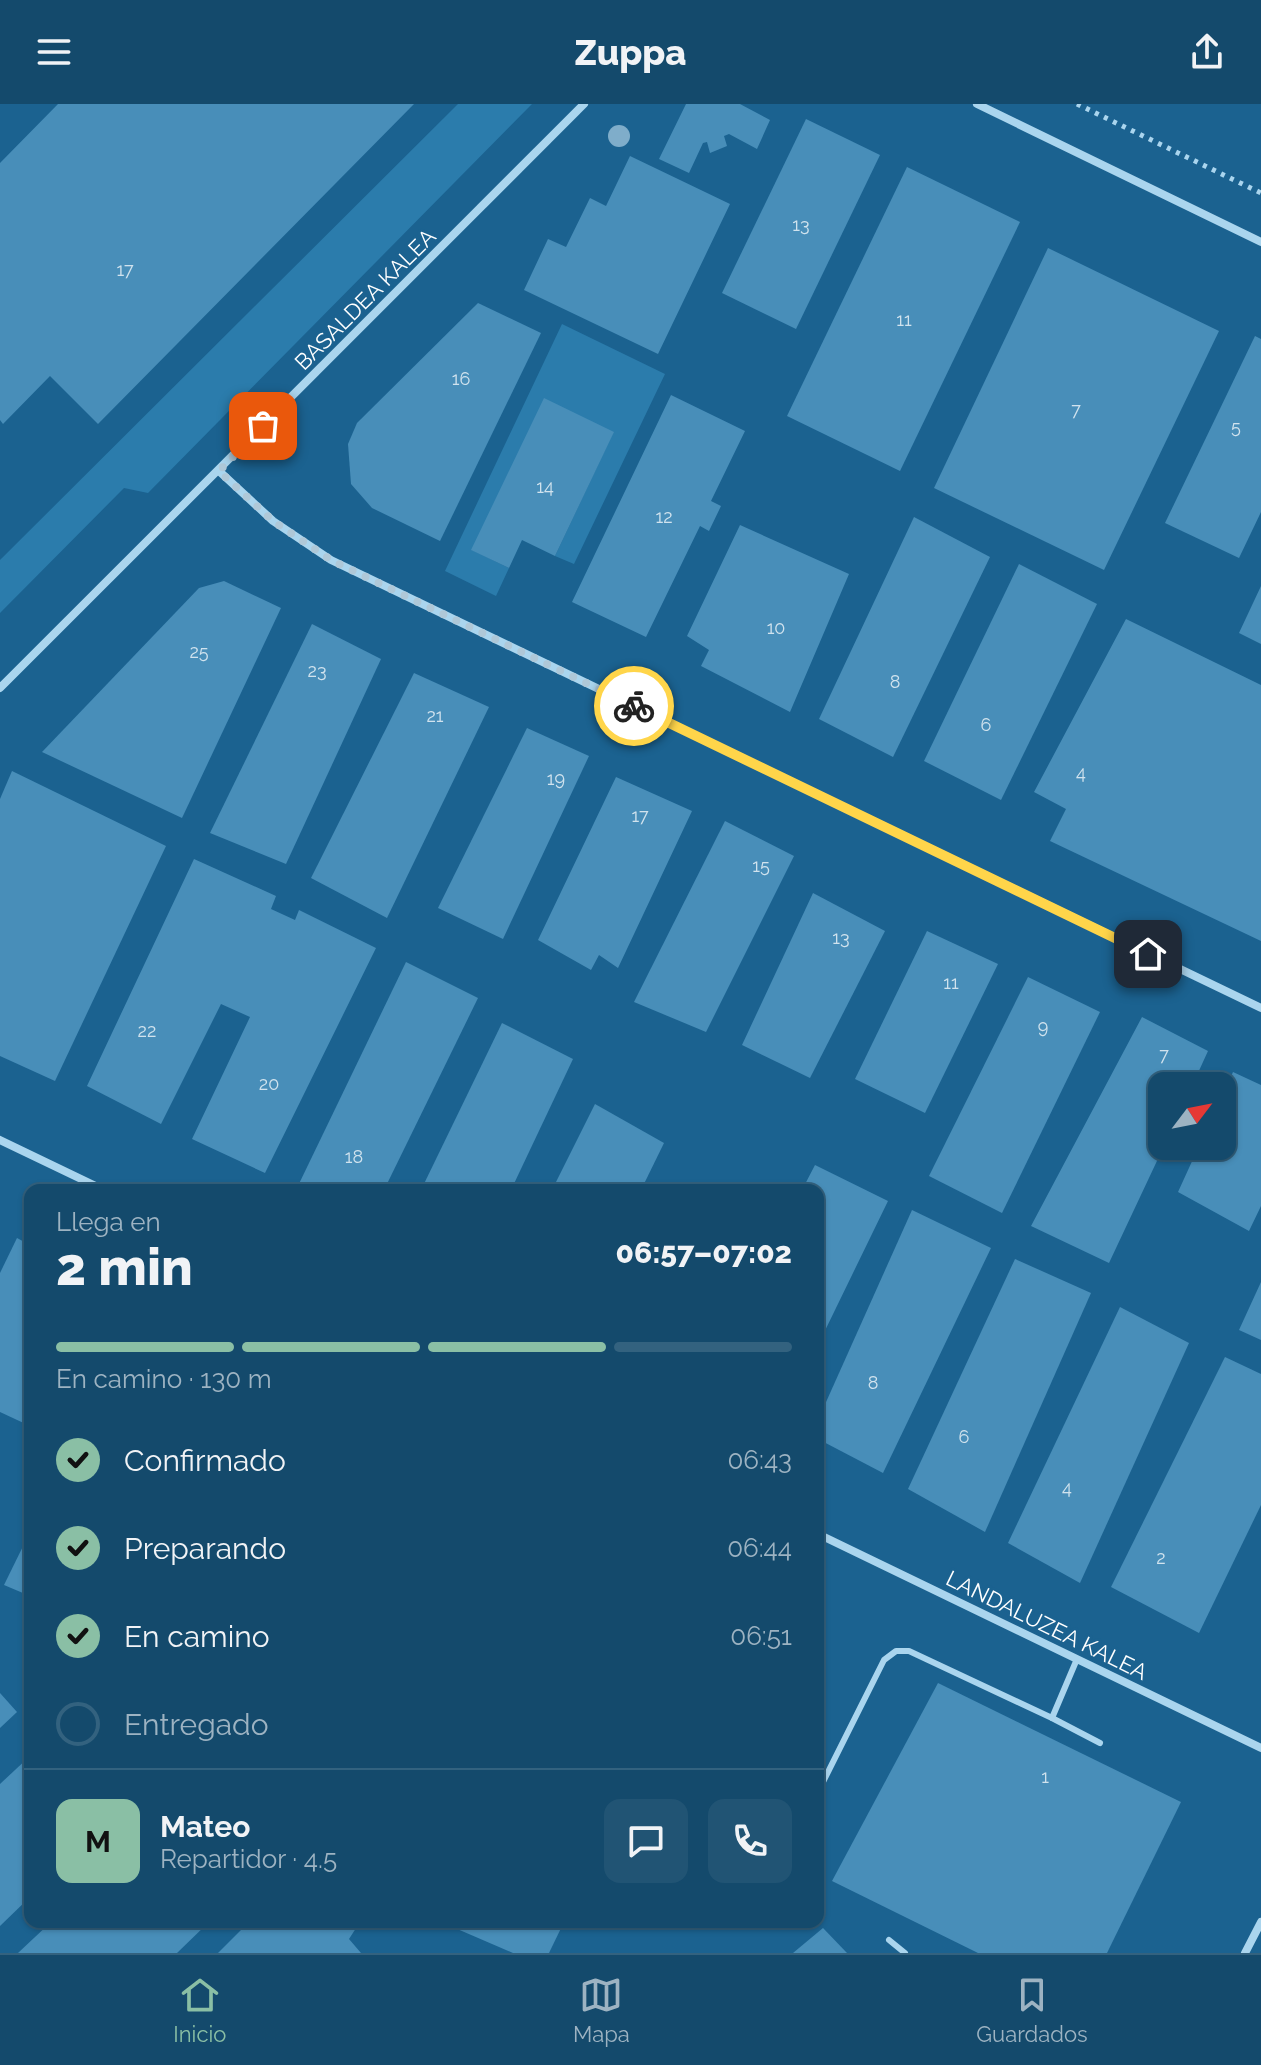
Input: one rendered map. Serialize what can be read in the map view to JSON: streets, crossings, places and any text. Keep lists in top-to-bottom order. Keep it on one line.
{"streets":{"street":["BASALDEA KALEA","LANDALUZEA KALEA"]},"house_numbers":["13","17","11","16","7","5","14","12","10","25","23","8","21","6","4","19","17","15","13","11","9","22","7","20","18","8","6","4","2","1"],"north":"top right","page":{"header":"Zuppa","heading":["2 min","Llega en","06:57–07:02"],"panel":["Mateo","Repartidor · 4.5"],"bar":"En camino · 130 m","list":[["Confirmado","06:43"],["Preparando","06:44"],["En camino","06:51"],"Entregado"],"round":"M","tabs":["Inicio","Mapa","Guardados"]}}
